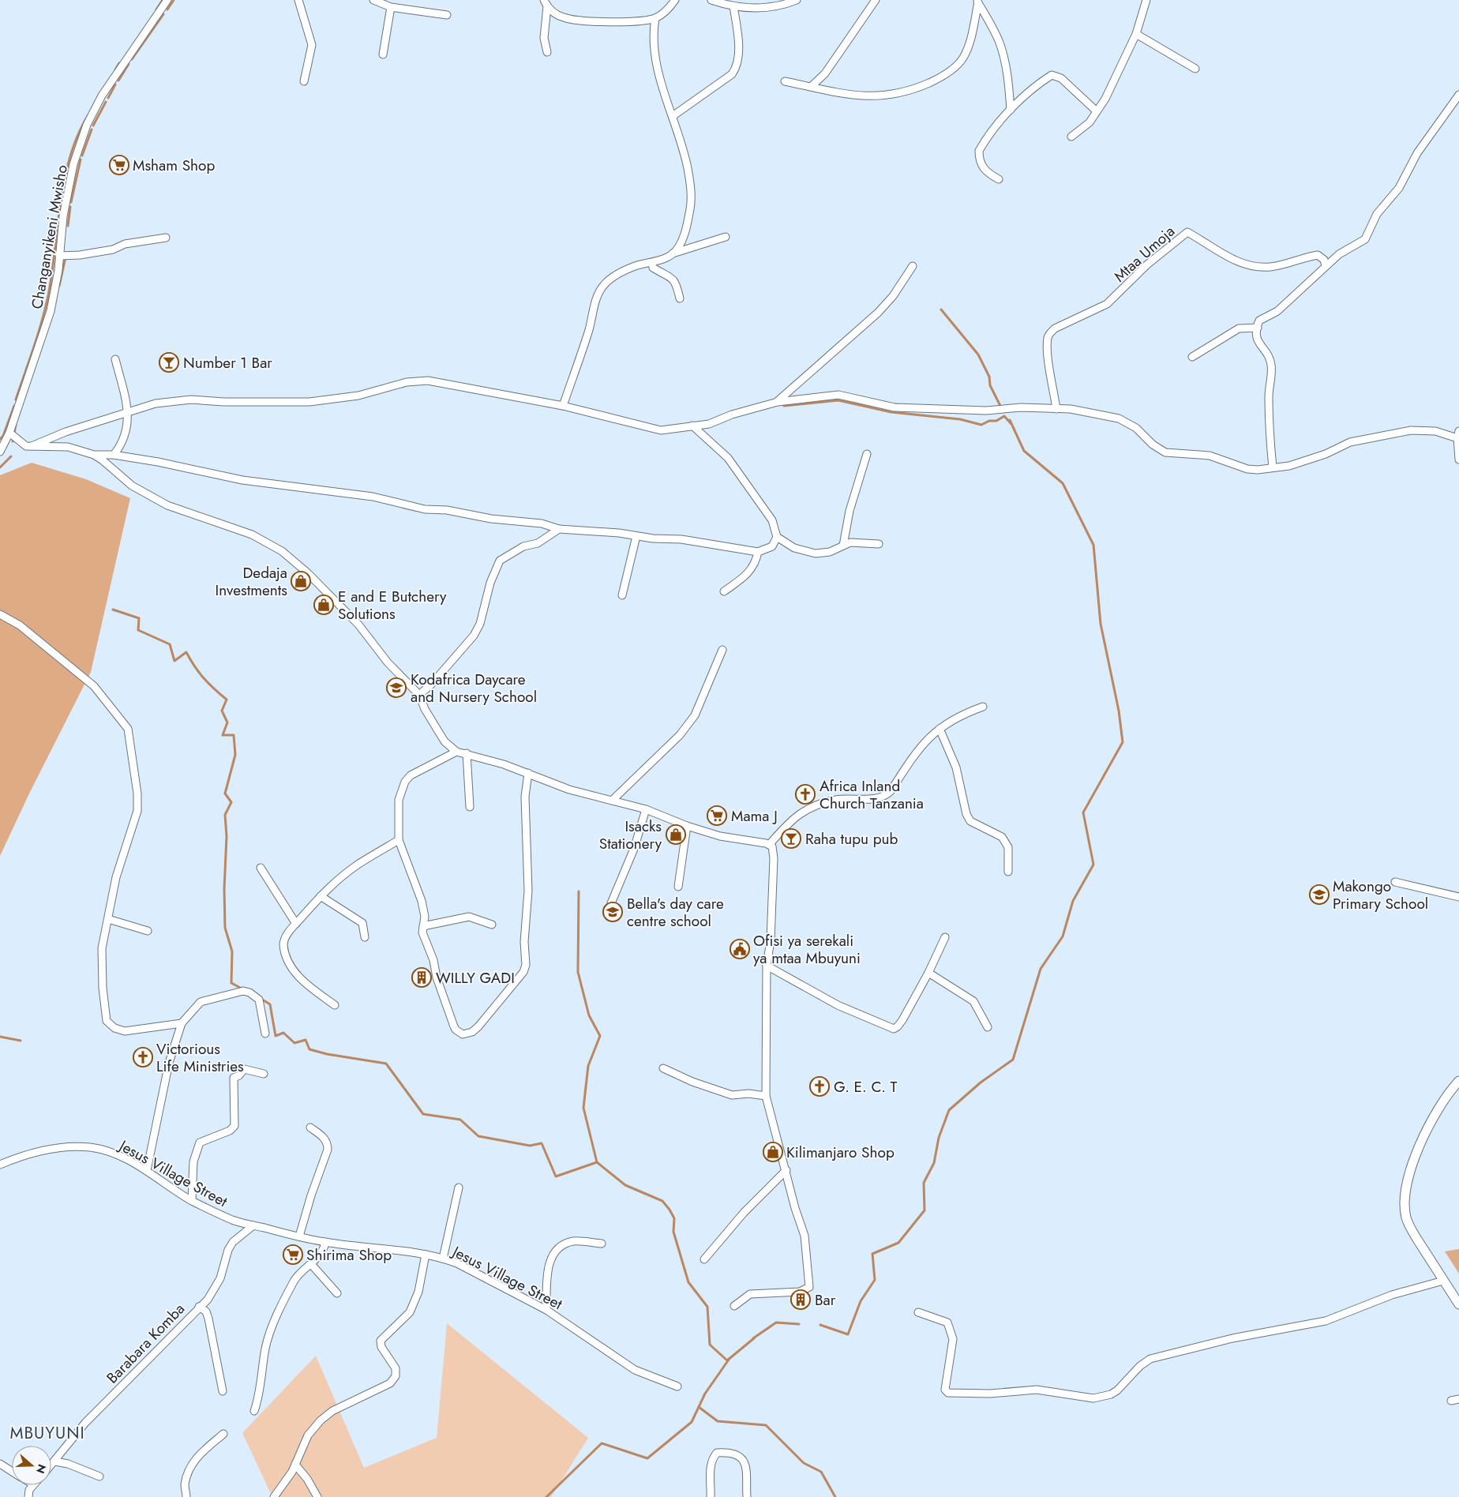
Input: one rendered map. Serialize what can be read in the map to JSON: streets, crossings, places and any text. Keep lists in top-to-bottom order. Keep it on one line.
{"streets":{"street":["Changanyikeni Mwisho","Mtaa Umoja","Jesus Village Street","Barabara Komba"]},"crossings":[["Jesus Village Street","Barabara Komba"]],"districts":["MBUYUNI"],"places":{"supermarket":["Msham Shop","Mama J","Shirima Shop"],"bar":["Number 1 Bar","Raha tupu pub"],"shop":["Dedaja Investments","E and E Butchery Solutions","Isacks Stationery","Kilimanjaro Shop"],"school or university":["Kodafrica Daycare and Nursery School","Makongo Primary School","Bella's day care centre school"],"church":["Africa Inland Church Tanzania","Victorious Life Ministries","G. E. C. T"],"public building":["Ofisi ya serekali ya mtaa Mbuyuni"],"building":["WILLY GADI","Bar"]},"north":"right"}
